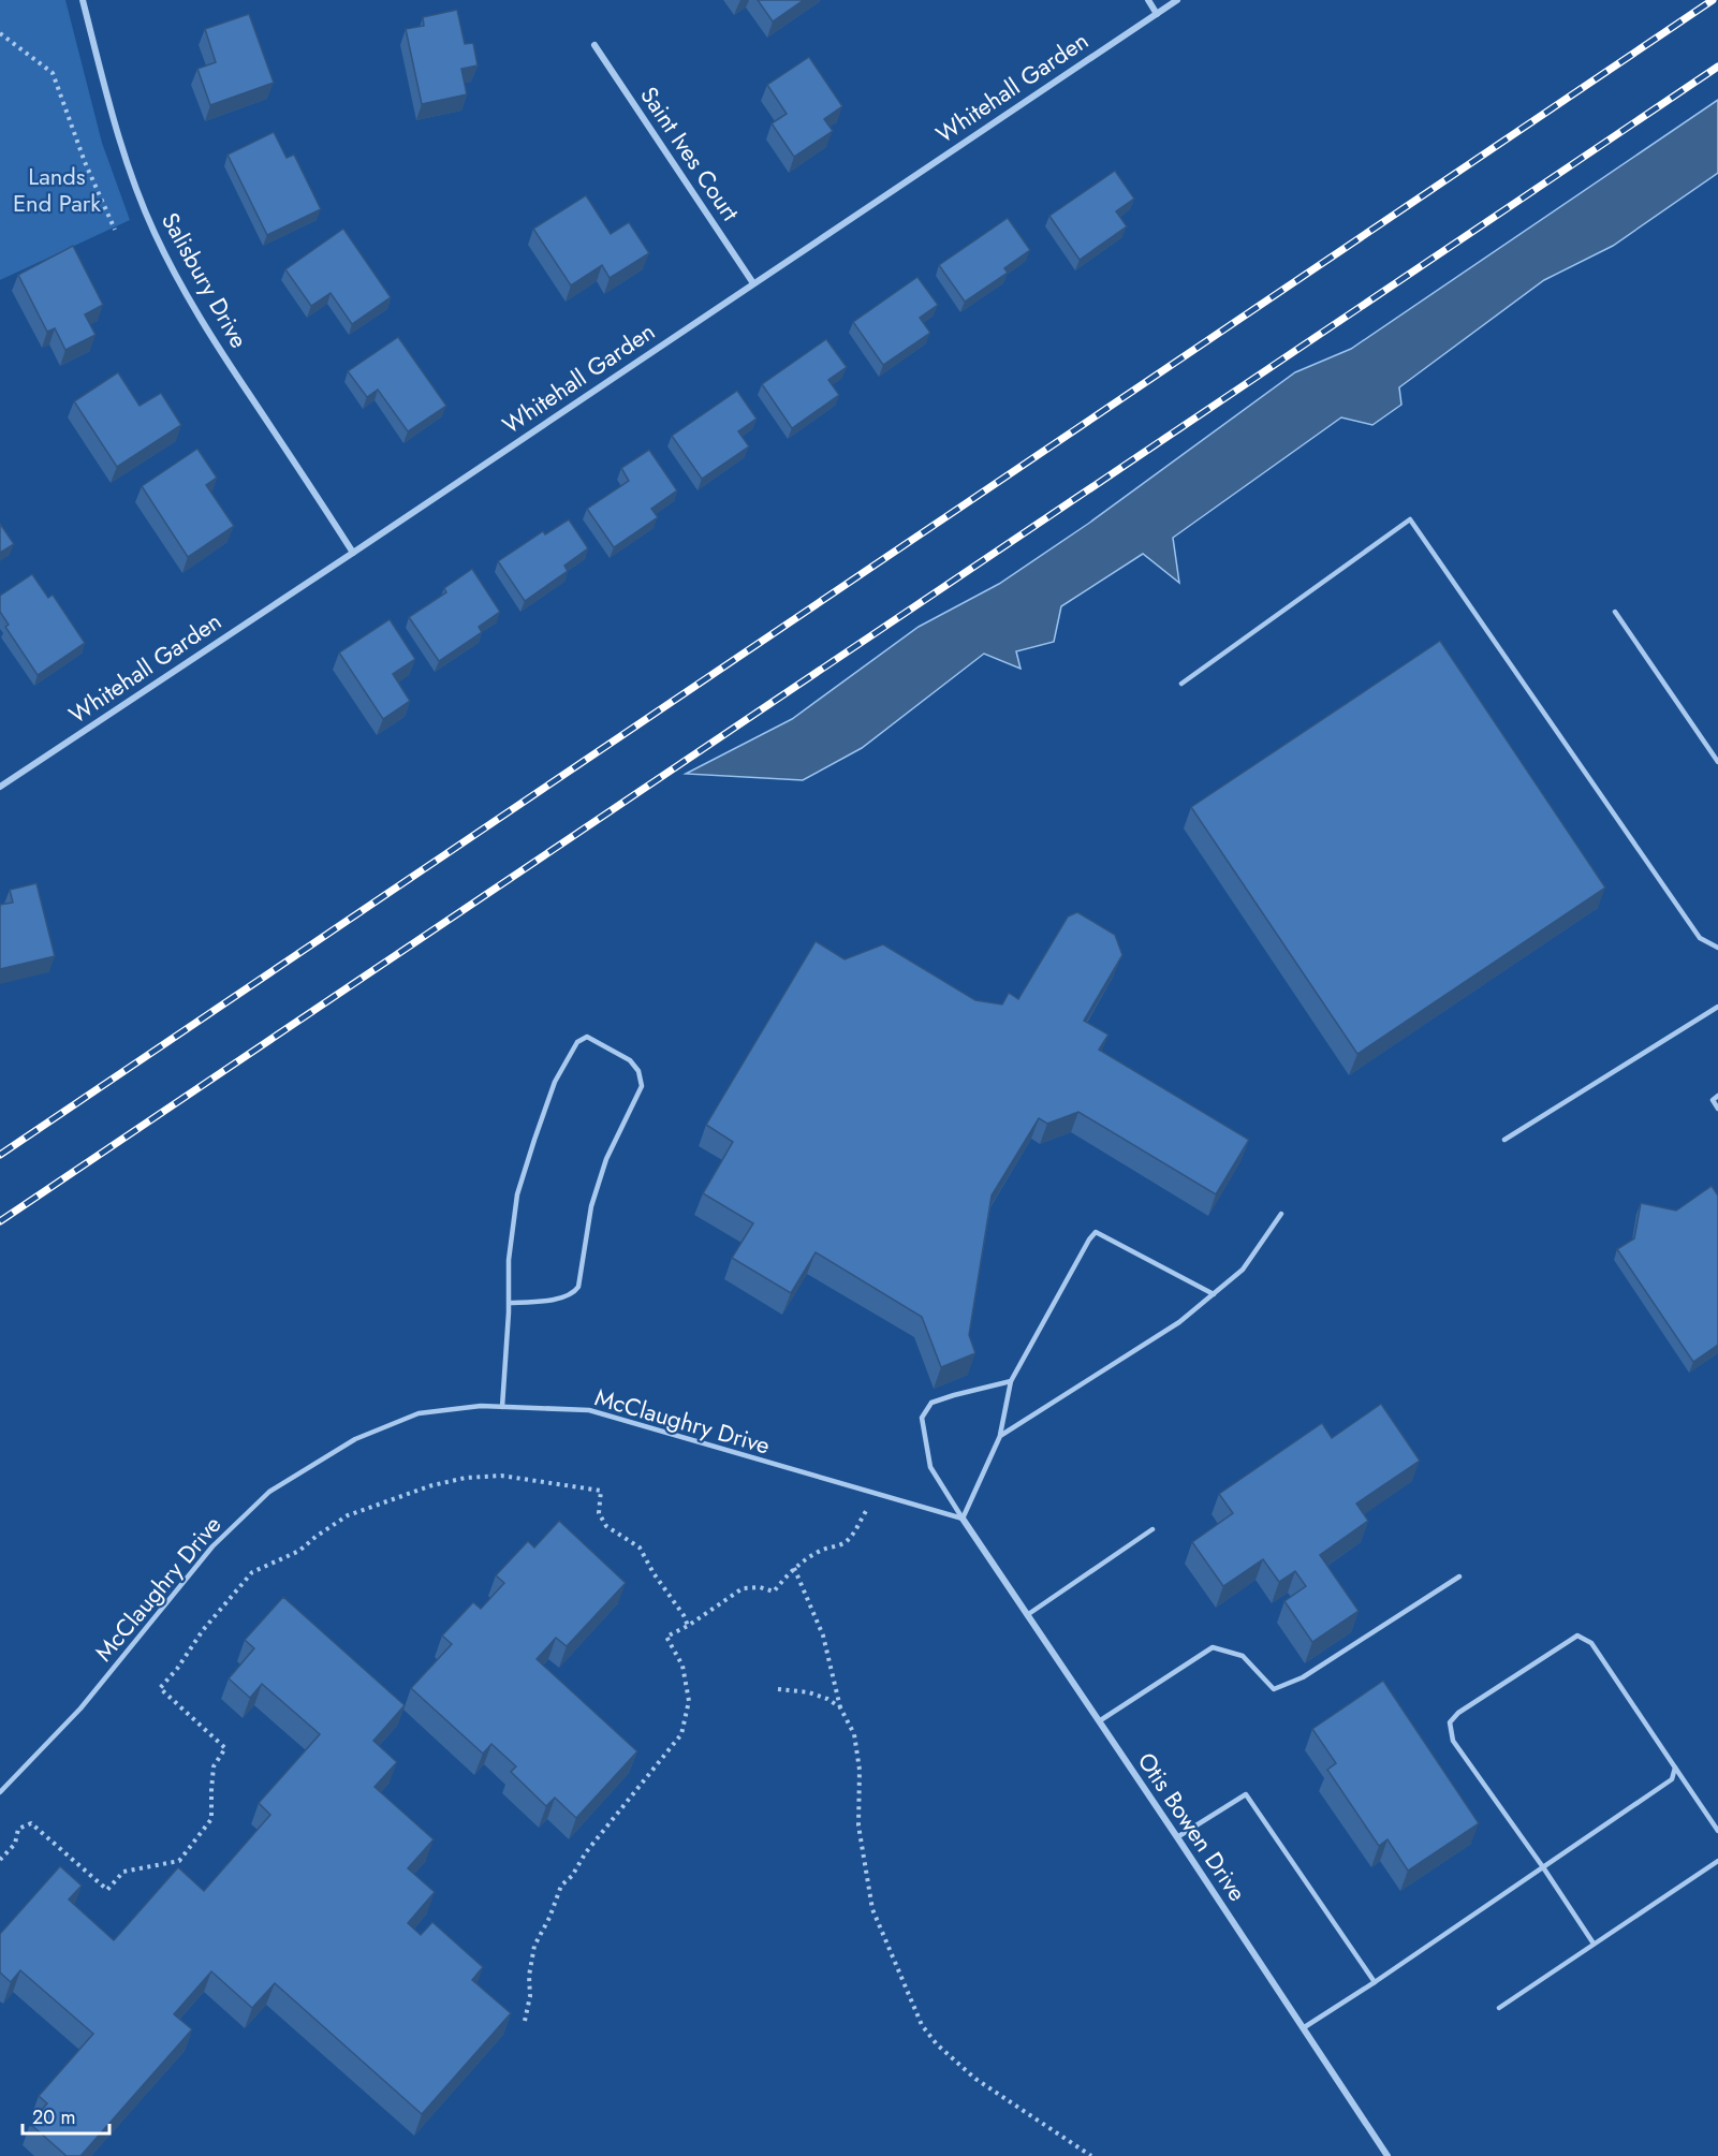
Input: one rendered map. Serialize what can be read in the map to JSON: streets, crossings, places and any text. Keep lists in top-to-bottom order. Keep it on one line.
{"streets":{"street":["Whitehall Garden","Saint Ives Court","Salisbury Drive","Otis Bowen Drive"],"lane":["McClaughry Drive"]},"crossings":[["Whitehall Garden","Saint Ives Court"],["Whitehall Garden","Salisbury Drive"],["McClaughry Drive","Otis Bowen Drive"]],"parks":["Lands End Park"],"scale_bar":"20 m"}
